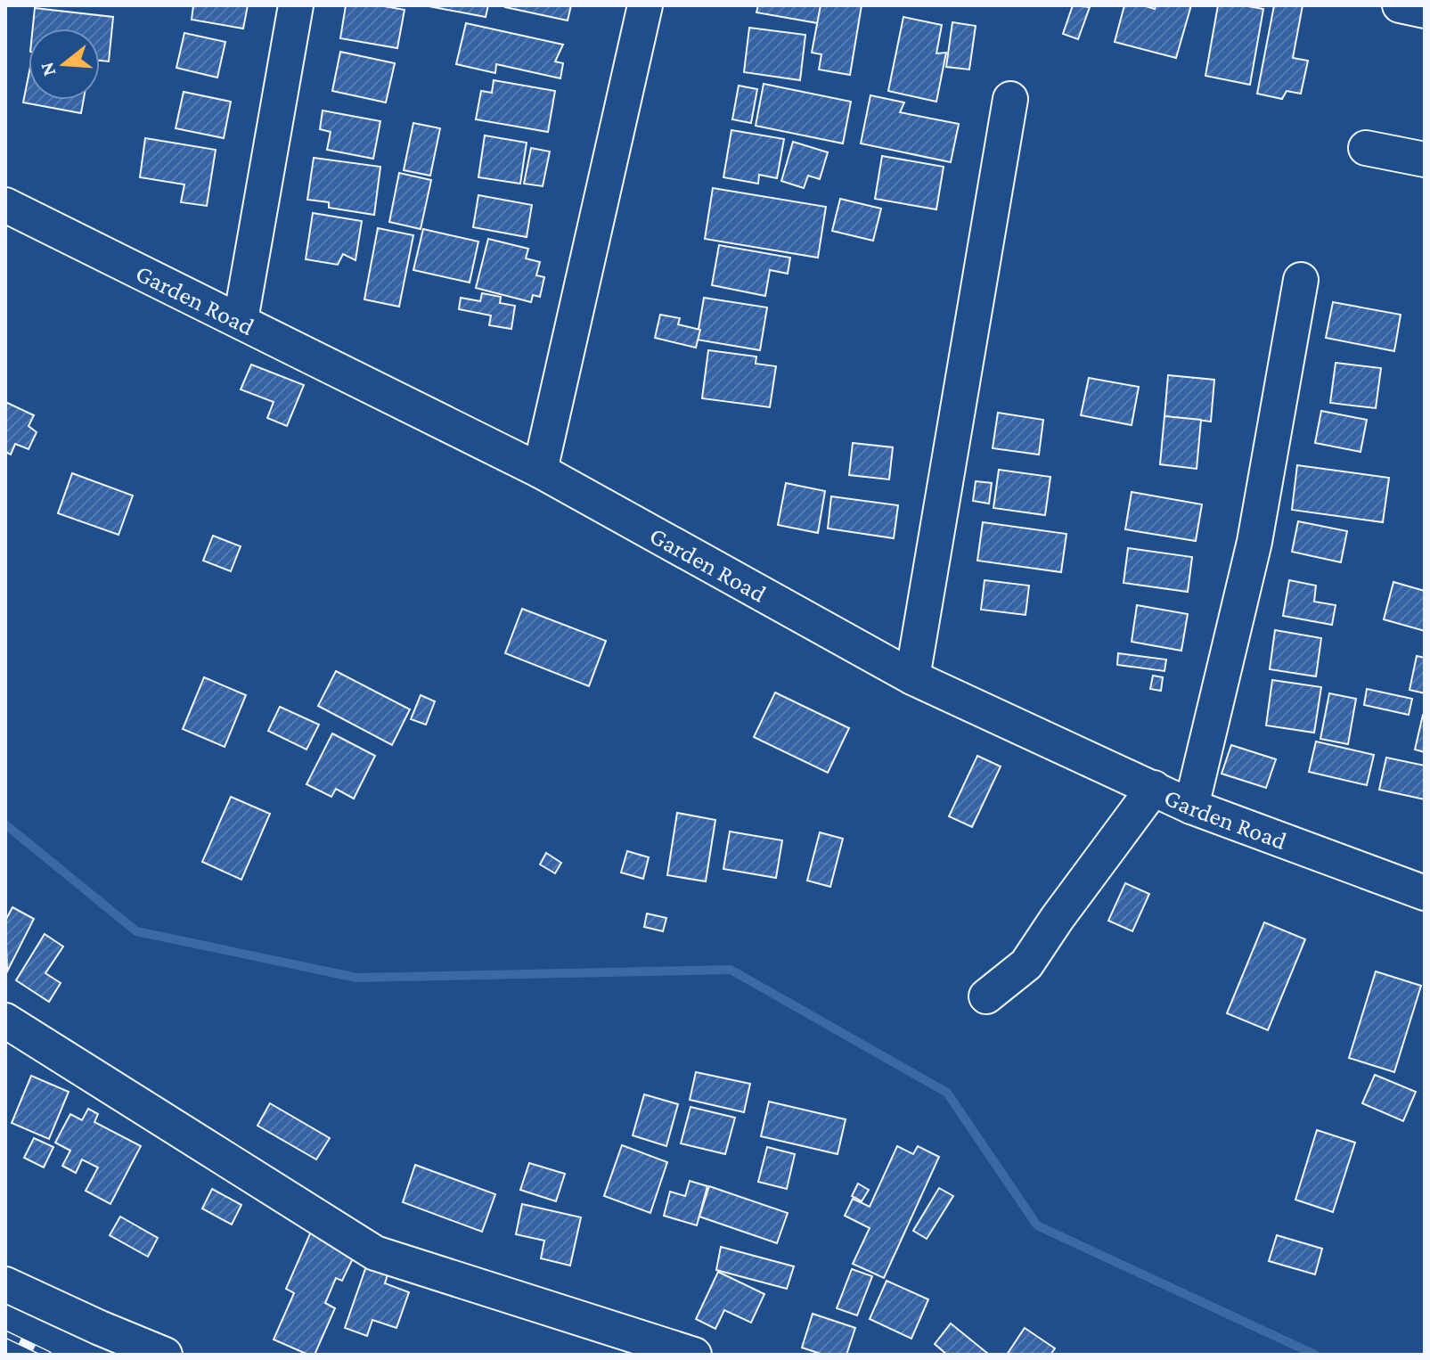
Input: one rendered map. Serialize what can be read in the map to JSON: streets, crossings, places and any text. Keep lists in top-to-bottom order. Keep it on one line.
{"streets":{"street":["Garden Road"]},"north":"left"}
